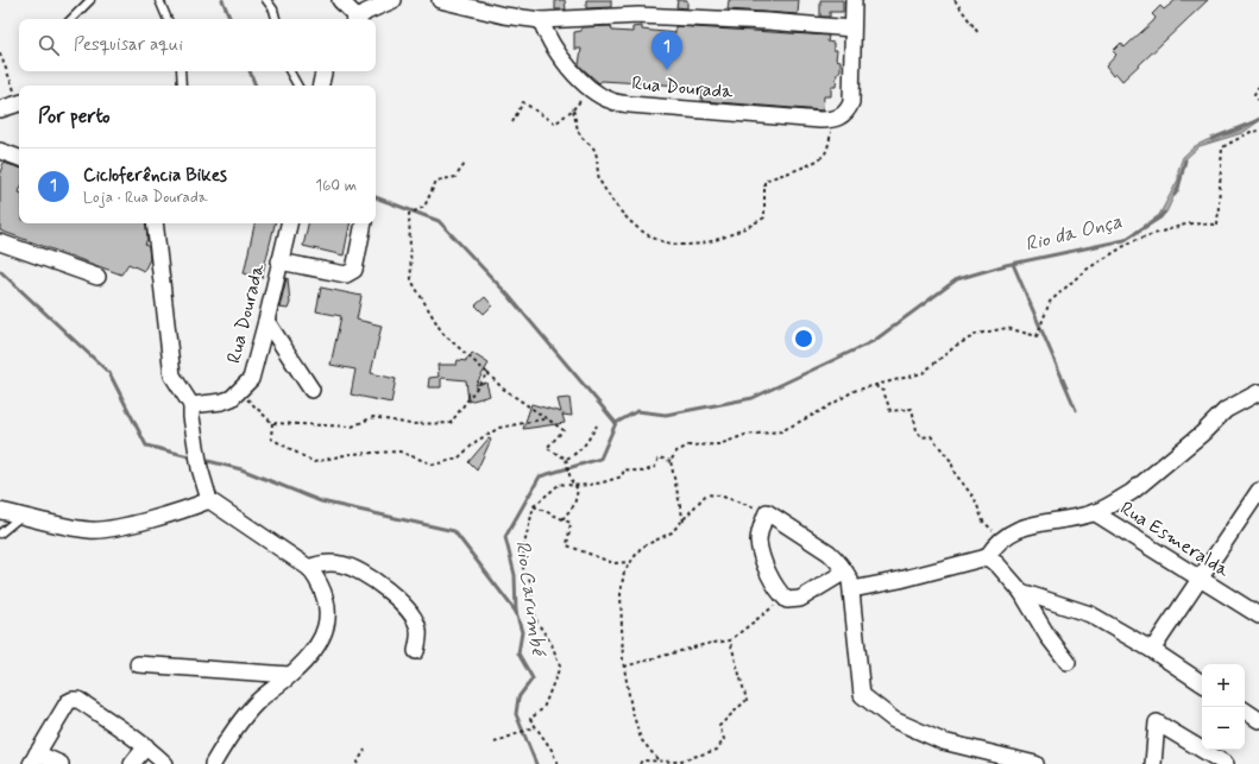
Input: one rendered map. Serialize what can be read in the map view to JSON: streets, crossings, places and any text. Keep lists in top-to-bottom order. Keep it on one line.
{"streets":{"street":["Rua Dourada","Rua Esmeralda"]},"water":["Rio da Onça","Rio Carumbé"],"page":{"search":"Pesquisar aqui","pins":"1","heading":"Por perto","list":[{"mark":"1","name":"Cicloferência Bikes","note":"Loja · Rua Dourada","value":"160 m"}],"map_buttons":["+","−"]}}
